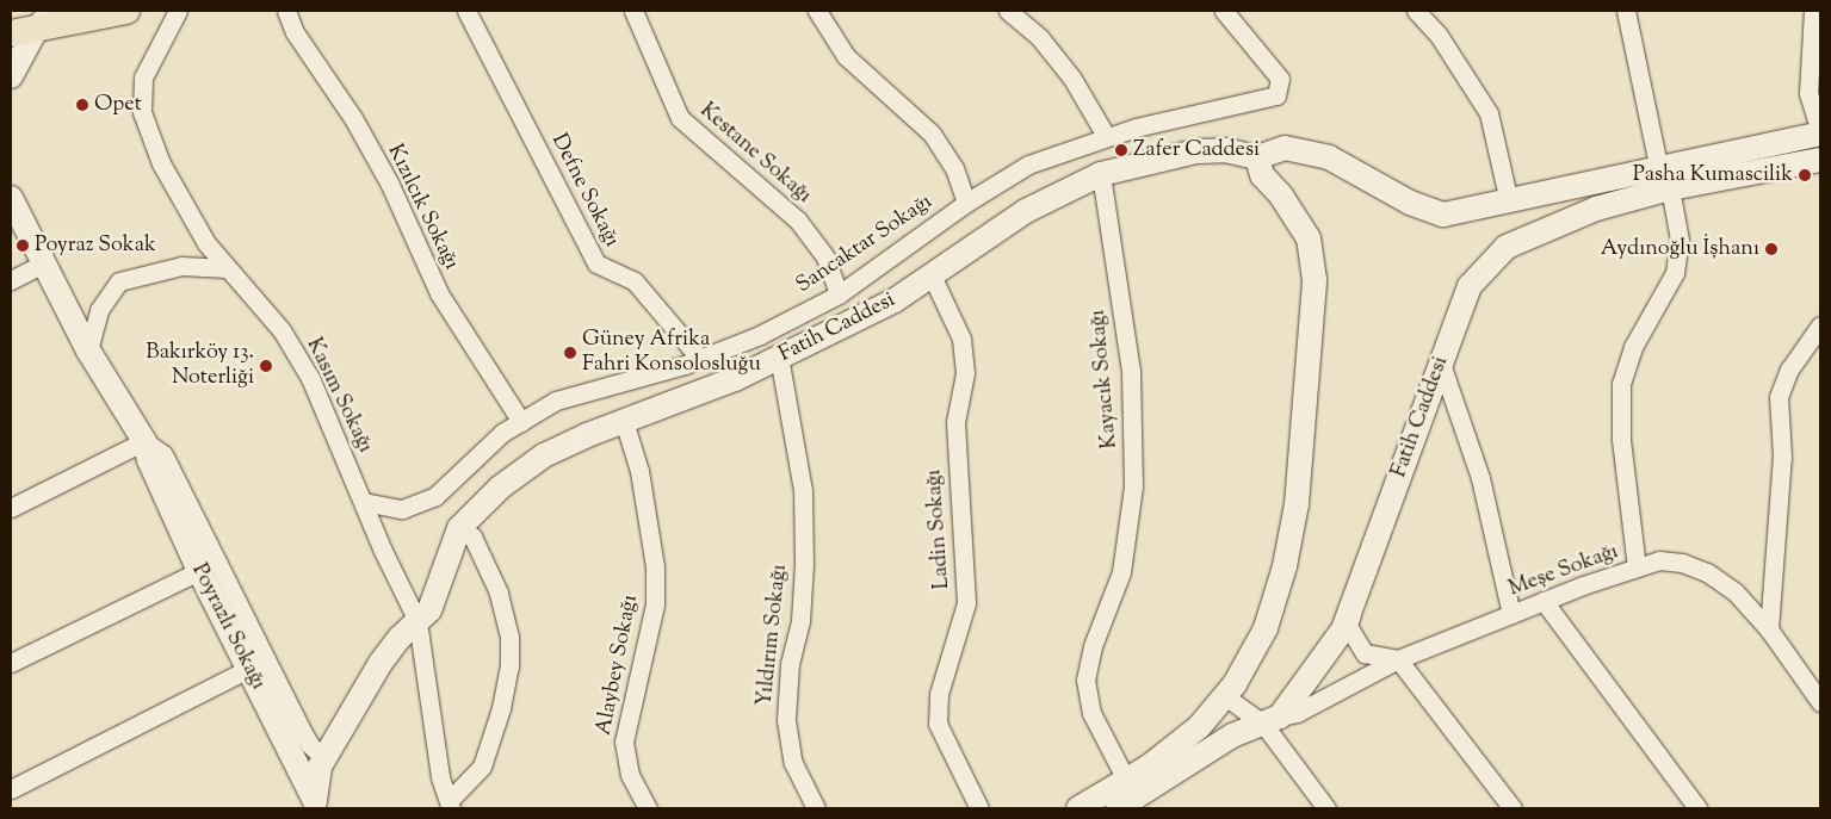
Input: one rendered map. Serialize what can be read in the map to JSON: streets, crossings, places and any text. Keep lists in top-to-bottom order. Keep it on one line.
{"streets":{"main road":["Fatih Caddesi","Poyrazlı Sokağı"],"street":["Kestane Sokağı","Defne Sokağı","Kızılcık Sokağı","Sancaktar Sokağı","Kayacık Sokağı","Kasım Sokağı","Ladin Sokağı","Meşe Sokağı","Yıldırım Sokağı","Alaybey Sokağı"]},"crossings":[["Kestane Sokağı","Sancaktar Sokağı"],["Defne Sokağı","Sancaktar Sokağı"],["Kızılcık Sokağı","Sancaktar Sokağı"],["Sancaktar Sokağı","Kasım Sokağı"],["Fatih Caddesi","Kayacık Sokağı"],["Fatih Caddesi","Kasım Sokağı"],["Fatih Caddesi","Ladin Sokağı"],["Fatih Caddesi","Meşe Sokağı"],["Fatih Caddesi","Poyrazlı Sokağı"],["Fatih Caddesi","Yıldırım Sokağı"],["Fatih Caddesi","Alaybey Sokağı"]],"places":["Opet","Zafer Caddesi","Pasha Kumascilik","Poyraz Sokak","Aydınoğlu İşhanı","Güney Afrika Fahri Konsolosluğu","Bakırköy 13. Noterliği"]}
